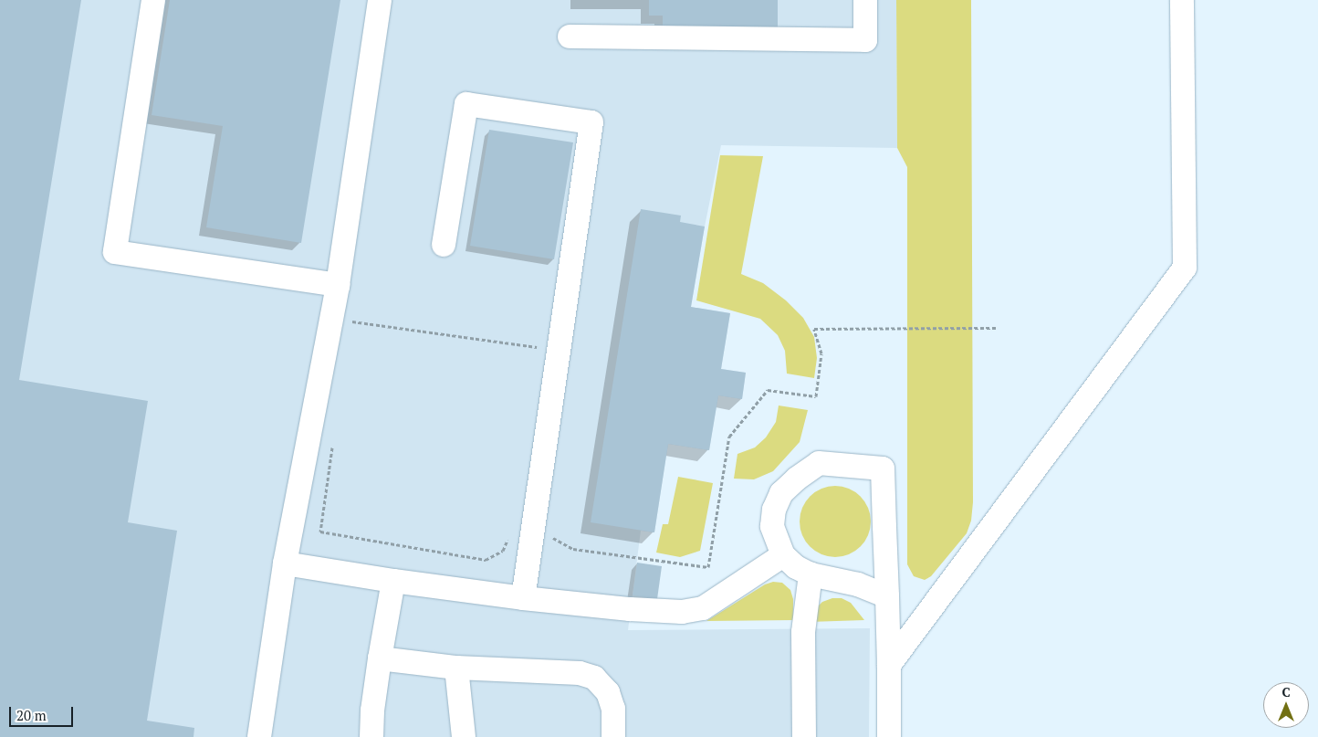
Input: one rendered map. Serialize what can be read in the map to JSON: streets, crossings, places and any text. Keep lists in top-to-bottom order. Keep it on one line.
{"scale_bar":"20 m","north":"top"}
